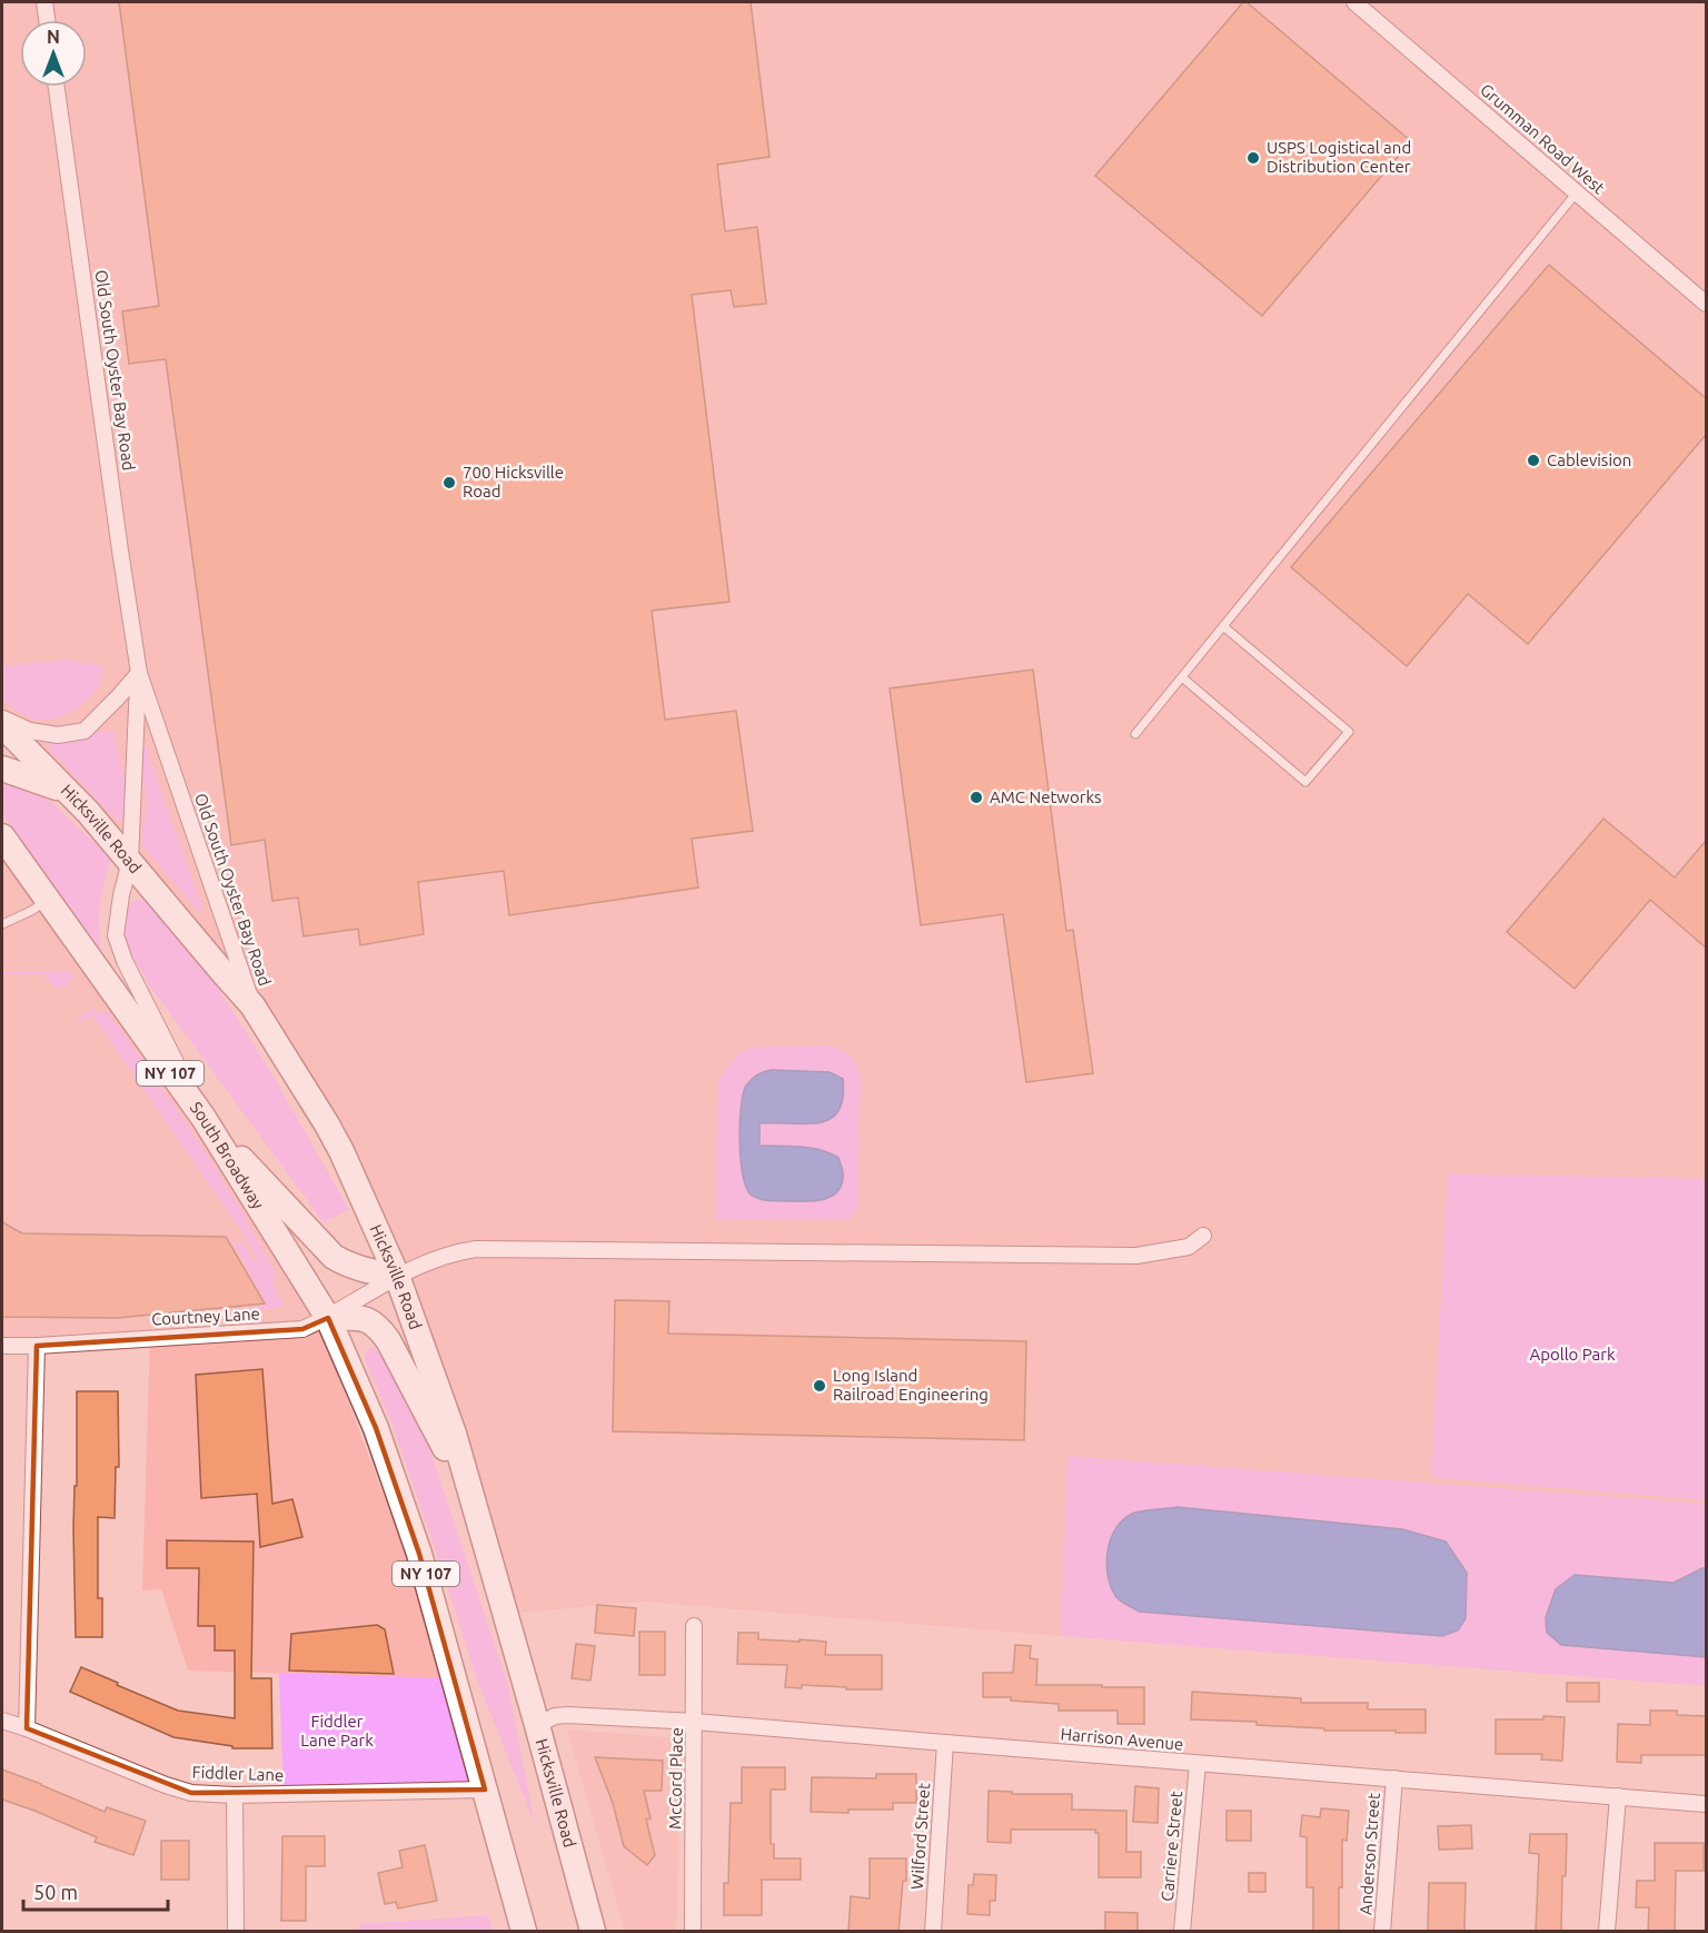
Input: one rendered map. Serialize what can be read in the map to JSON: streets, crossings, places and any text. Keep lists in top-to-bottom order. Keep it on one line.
{"streets":{"main road":["Hicksville Road","NY 107","South Broadway"],"street":["Grumman Road West","Old South Oyster Bay Road","Courtney Lane","Harrison Avenue","Fiddler Lane","McCord Place","Wilford Street","Carriere Street","Anderson Street"]},"crossings":[["Old South Oyster Bay Road","Hicksville Road"],["Old South Oyster Bay Road","South Broadway"],["Hicksville Road","Courtney Lane"],["Hicksville Road","Harrison Avenue"],["NY 107","South Broadway"],["NY 107","Courtney Lane"],["NY 107","Fiddler Lane"],["South Broadway","Courtney Lane"],["Harrison Avenue","McCord Place"],["Harrison Avenue","Wilford Street"],["Harrison Avenue","Carriere Street"],["Harrison Avenue","Anderson Street"]],"parks":["Apollo Park","Fiddler Lane Park"],"places":["USPS Logistical and Distribution Center","Cablevision","700 Hicksville Road","AMC Networks","Long Island Railroad Engineering"],"scale_bar":"50 m","north":"top"}
